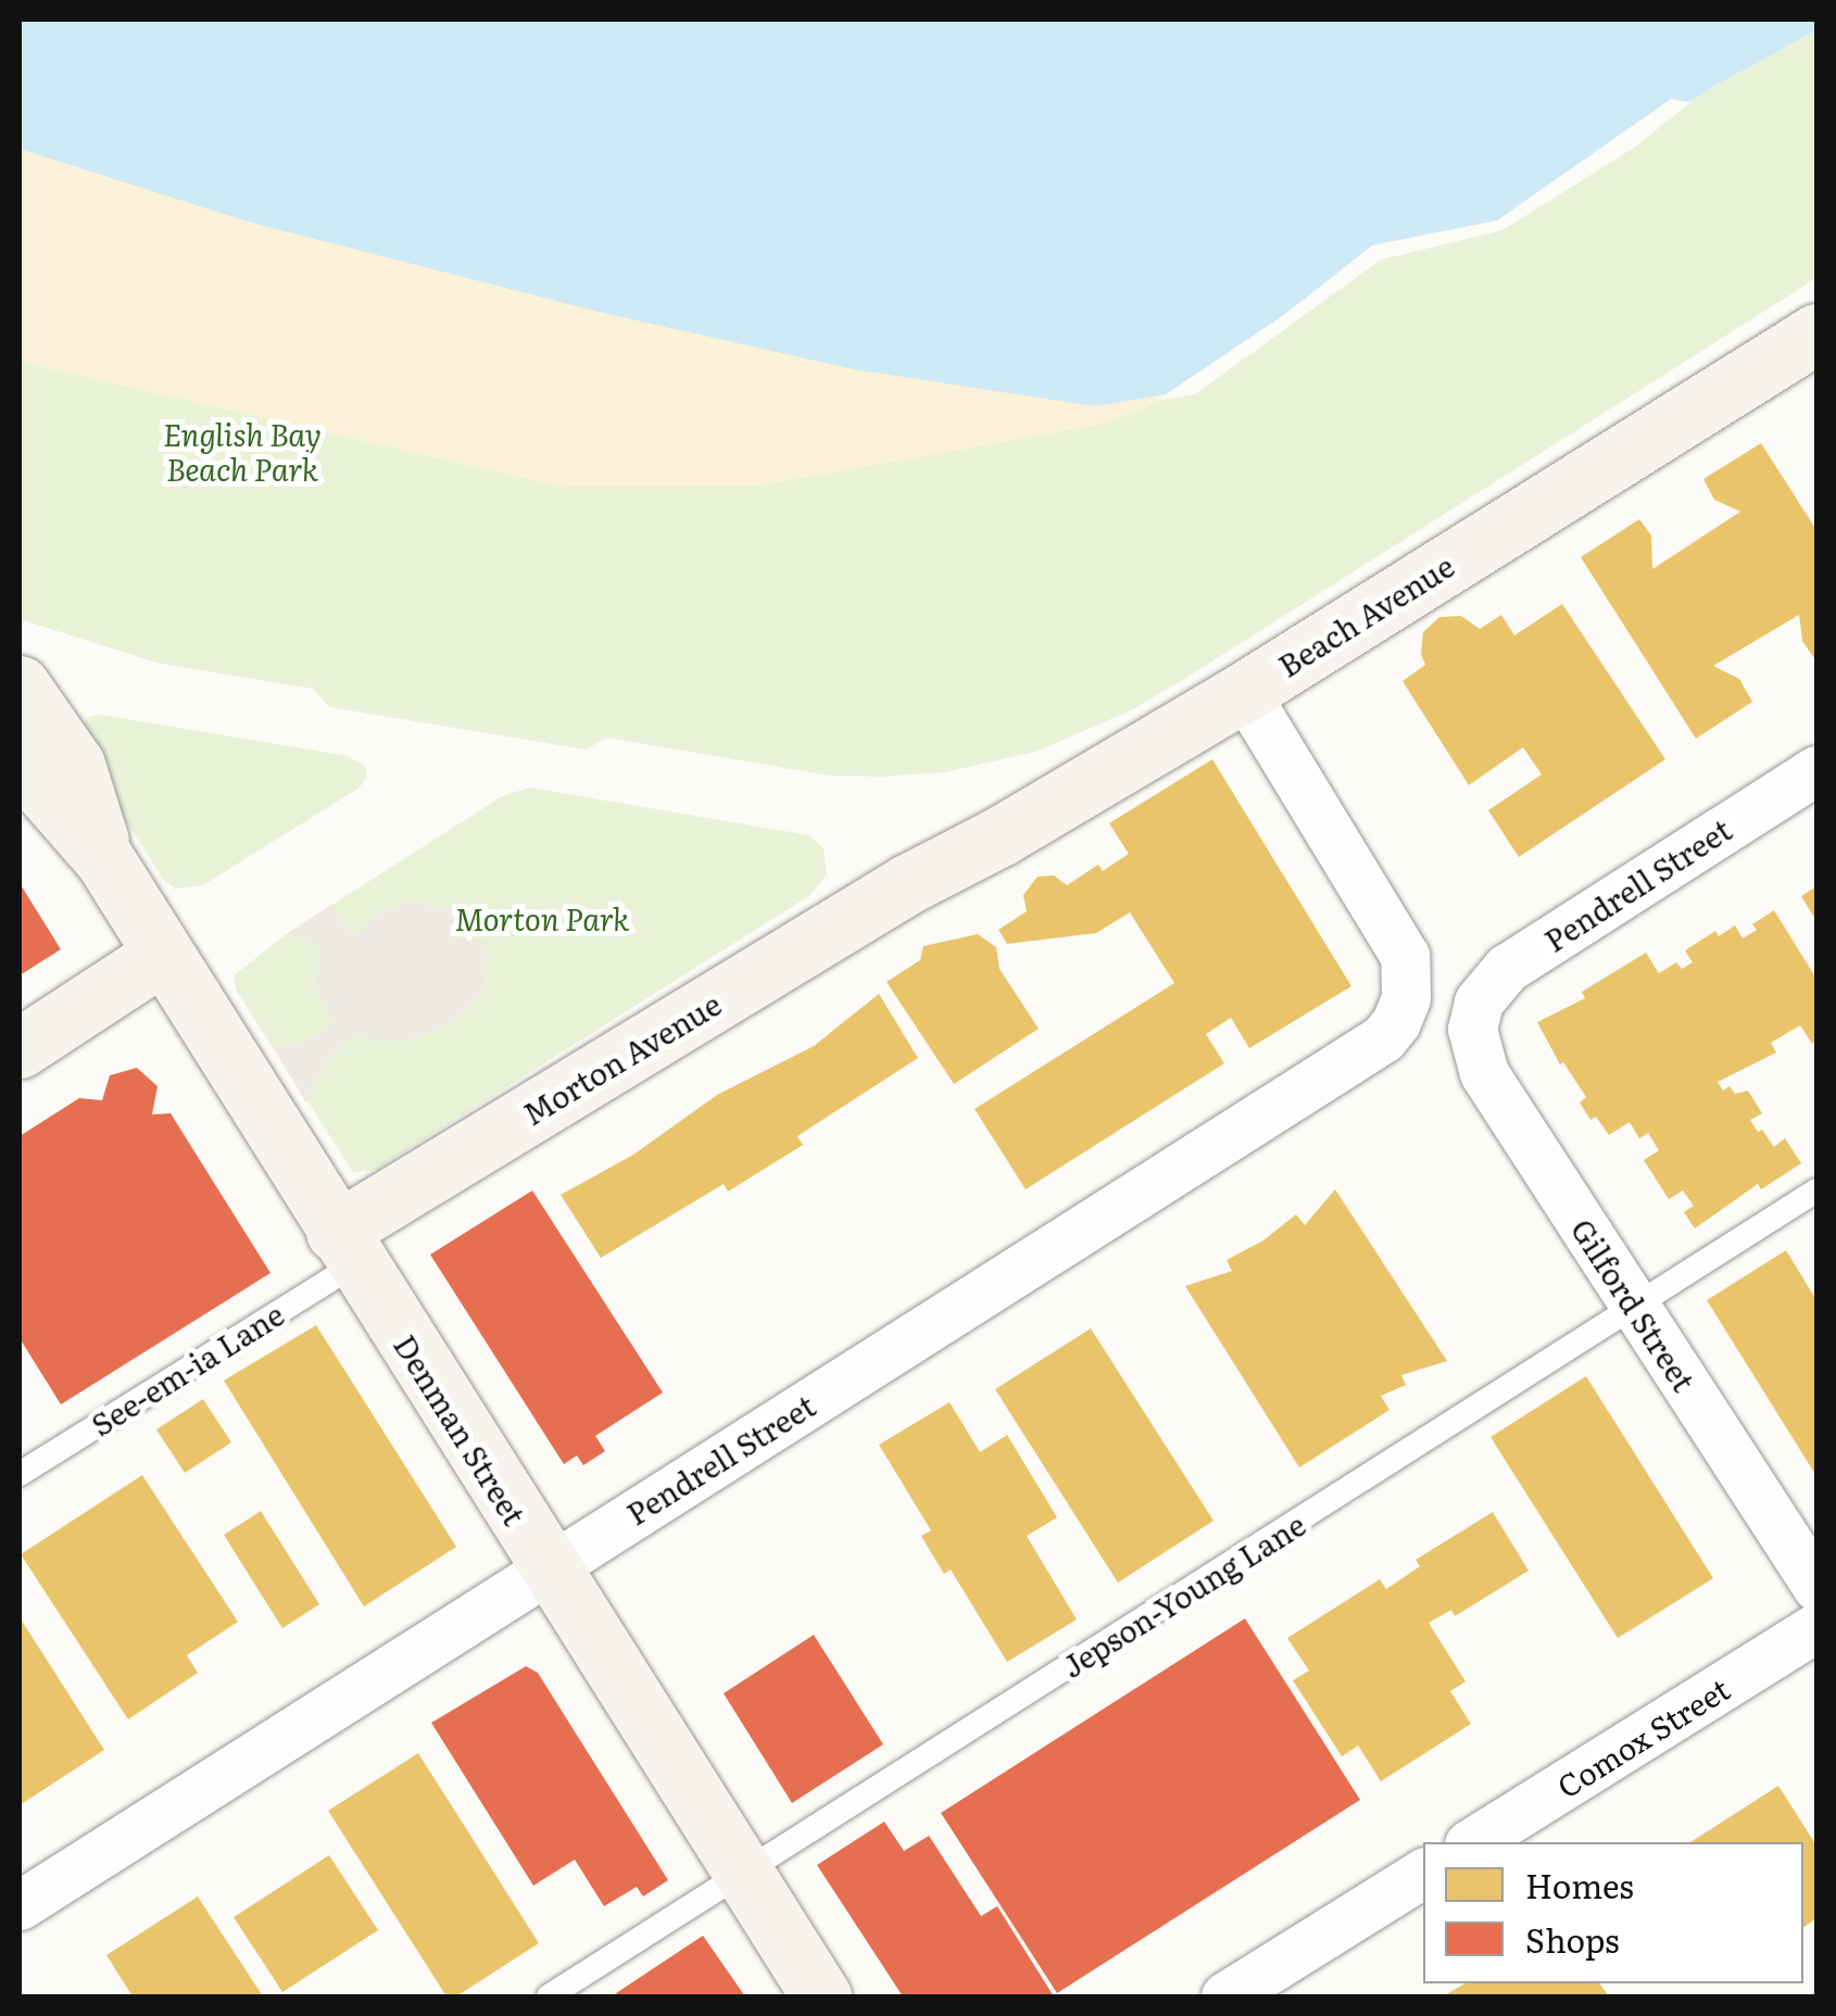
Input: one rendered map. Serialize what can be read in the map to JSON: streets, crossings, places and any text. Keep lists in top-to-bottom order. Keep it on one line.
{"streets":{"street":["Beach Avenue","Pendrell Street","Morton Avenue","Gilford Street","Denman Street","Comox Street"],"lane":["See-em-ia Lane","Jepson-Young Lane"]},"crossings":[["Beach Avenue","Pendrell Street"],["Beach Avenue","Morton Avenue"],["Pendrell Street","Gilford Street"],["Pendrell Street","Denman Street"],["Morton Avenue","See-em-ia Lane"],["Morton Avenue","Denman Street"],["Gilford Street","Jepson-Young Lane"],["See-em-ia Lane","Denman Street"],["Denman Street","Jepson-Young Lane"]],"parks":["English Bay Beach Park","Morton Park"],"legend":["Homes","Shops"]}
